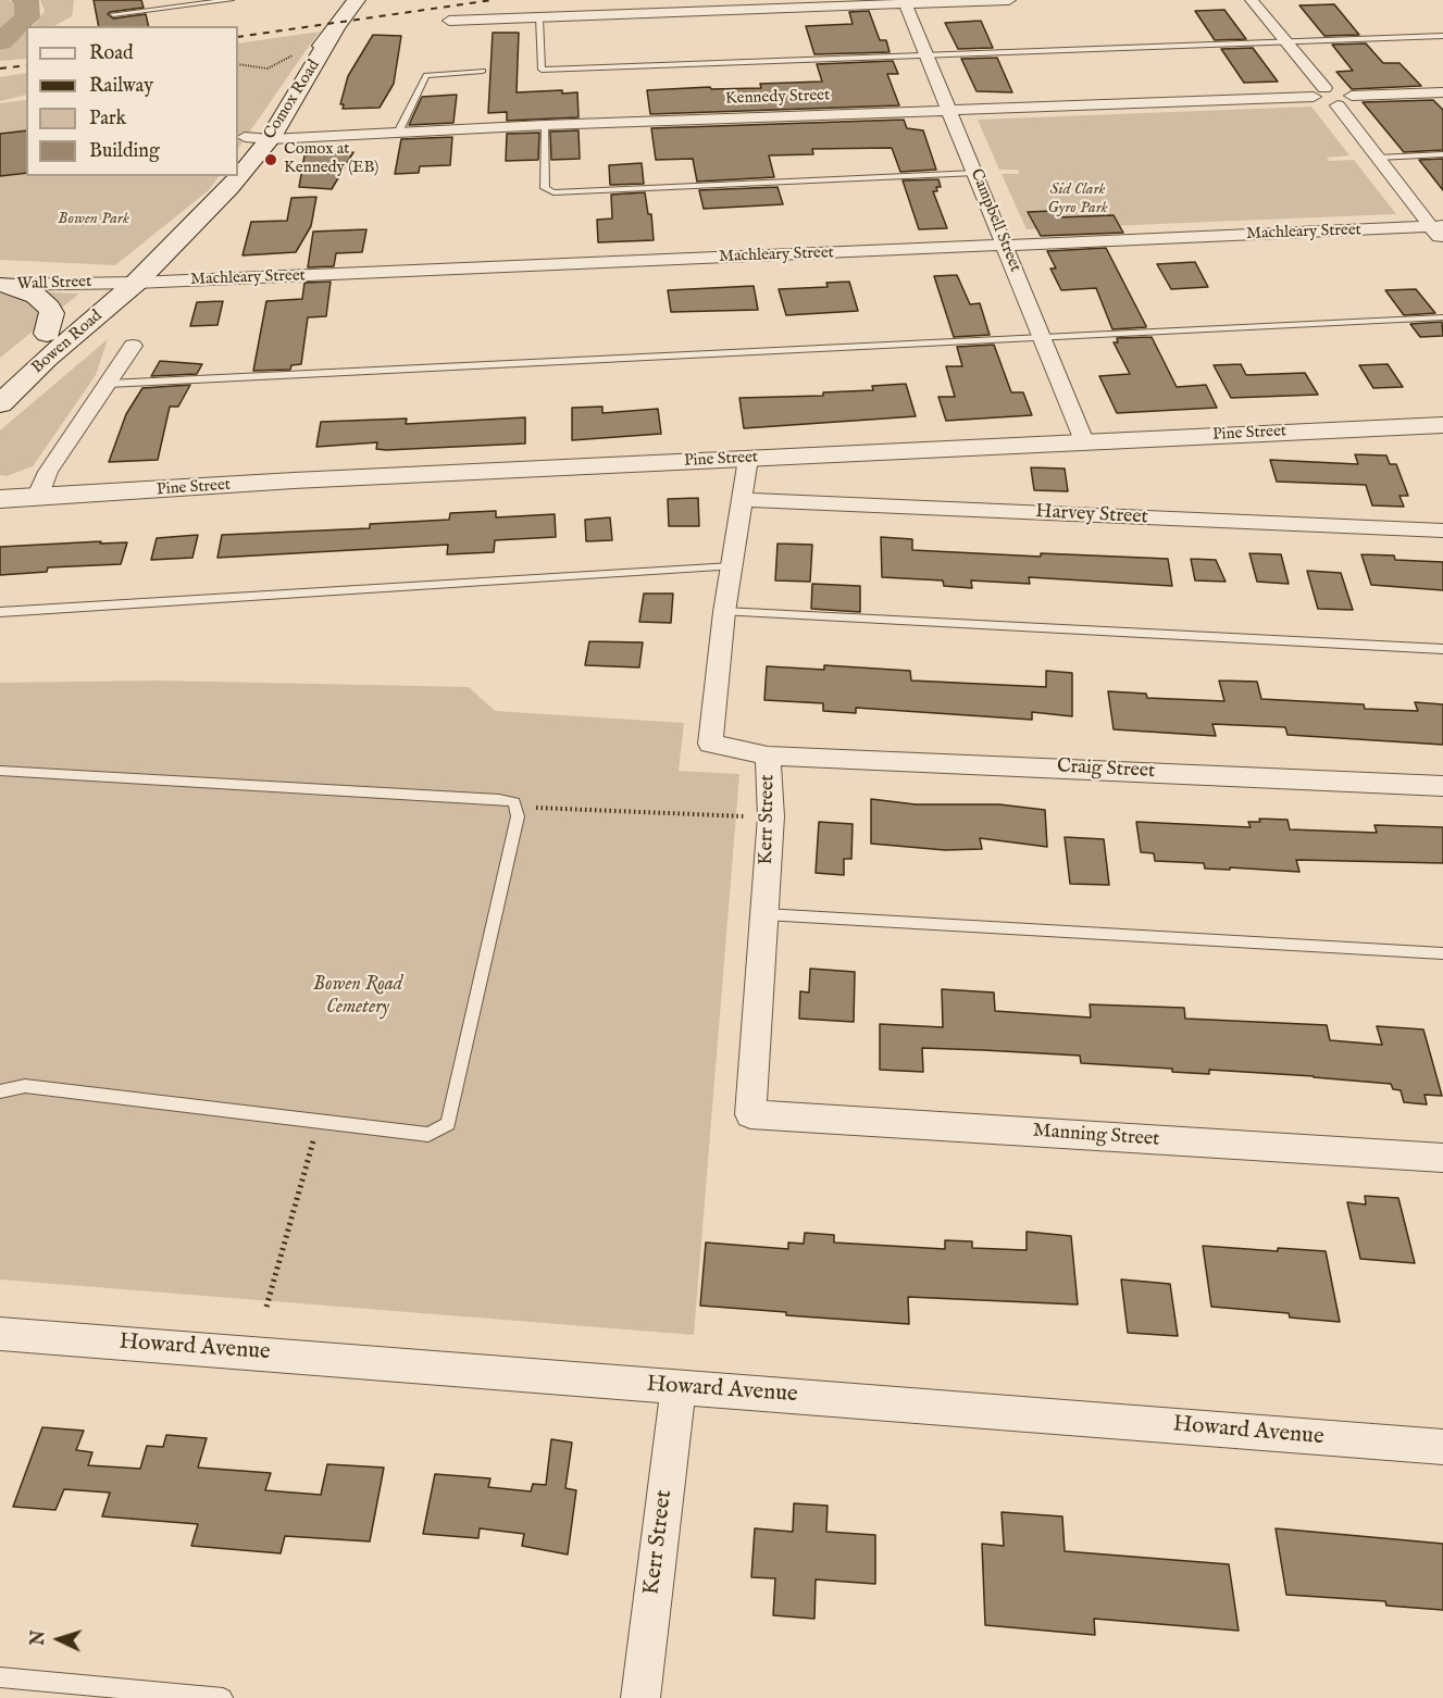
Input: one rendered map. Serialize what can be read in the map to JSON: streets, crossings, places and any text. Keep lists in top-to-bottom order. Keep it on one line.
{"streets":{"main road":["Comox Road","Bowen Road"],"street":["Kennedy Street","Campbell Street","Machleary Street","Wall Street","Pine Street","Harvey Street","Craig Street","Kerr Street","Manning Street","Howard Avenue"]},"crossings":[["Kennedy Street","Comox Road"],["Kennedy Street","Campbell Street"],["Comox Road","Machleary Street"],["Comox Road","Bowen Road"],["Campbell Street","Machleary Street"],["Campbell Street","Pine Street"],["Machleary Street","Wall Street"],["Machleary Street","Bowen Road"],["Wall Street","Bowen Road"],["Pine Street","Kerr Street"],["Harvey Street","Kerr Street"],["Craig Street","Kerr Street"],["Kerr Street","Manning Street"],["Kerr Street","Howard Avenue"]],"parks":["Sid Clark Gyro Park","Bowen Park","Bowen Road Cemetery"],"places":["Comox at Kennedy (EB)"],"legend":["Road","Railway","Park","Building"],"north":"left"}
